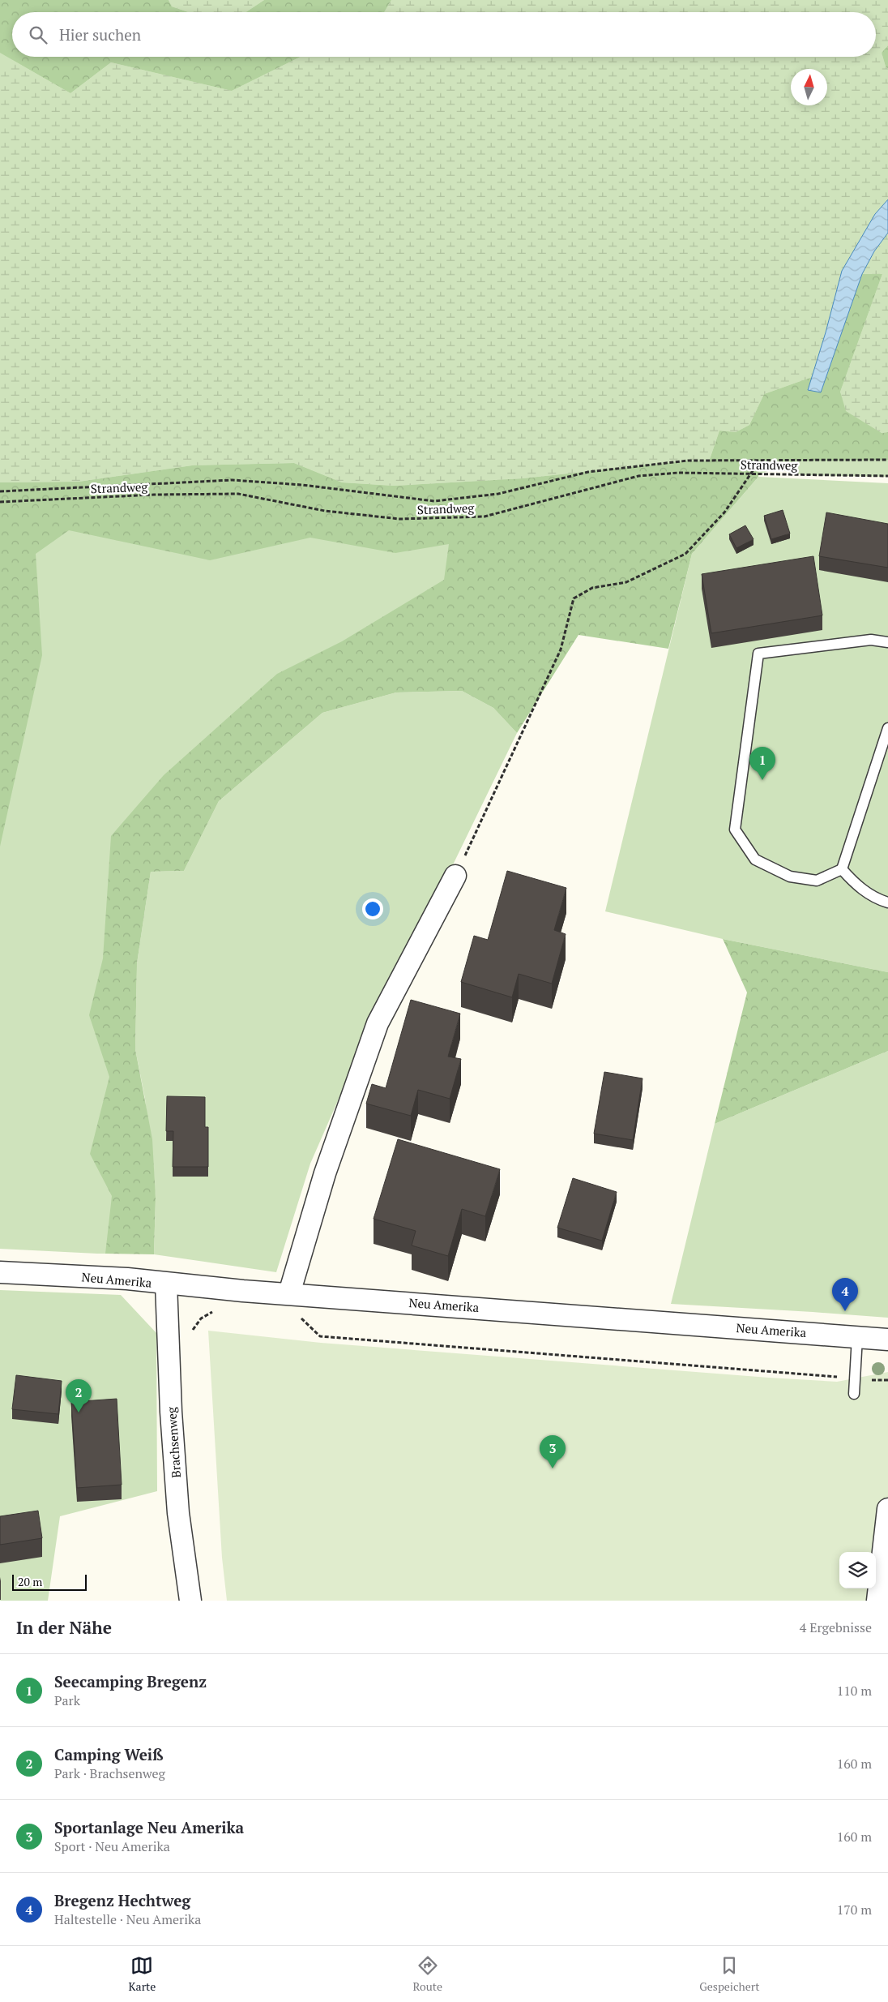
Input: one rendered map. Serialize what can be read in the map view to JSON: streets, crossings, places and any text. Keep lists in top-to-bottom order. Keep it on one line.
{"streets":{"street":["Neu Amerika","Brachsenweg"],"path":["Strandweg"]},"crossings":[["Neu Amerika","Brachsenweg"]],"scale_bar":"20 m","north":"top","page":{"search":"Hier suchen","pins":["1","4","2","3"],"scale":"20 m","heading":["In der Nähe","4 Ergebnisse"],"list":[{"mark":"1","name":"Seecamping Bregenz","note":"Park","value":"110 m"},{"mark":"2","name":"Camping Weiß","note":"Park · Brachsenweg","value":"160 m"},{"mark":"3","name":"Sportanlage Neu Amerika","note":"Sport · Neu Amerika","value":"160 m"},{"mark":"4","name":"Bregenz Hechtweg","note":"Haltestelle · Neu Amerika","value":"170 m"}],"nav":["Karte","Route","Gespeichert"]}}
